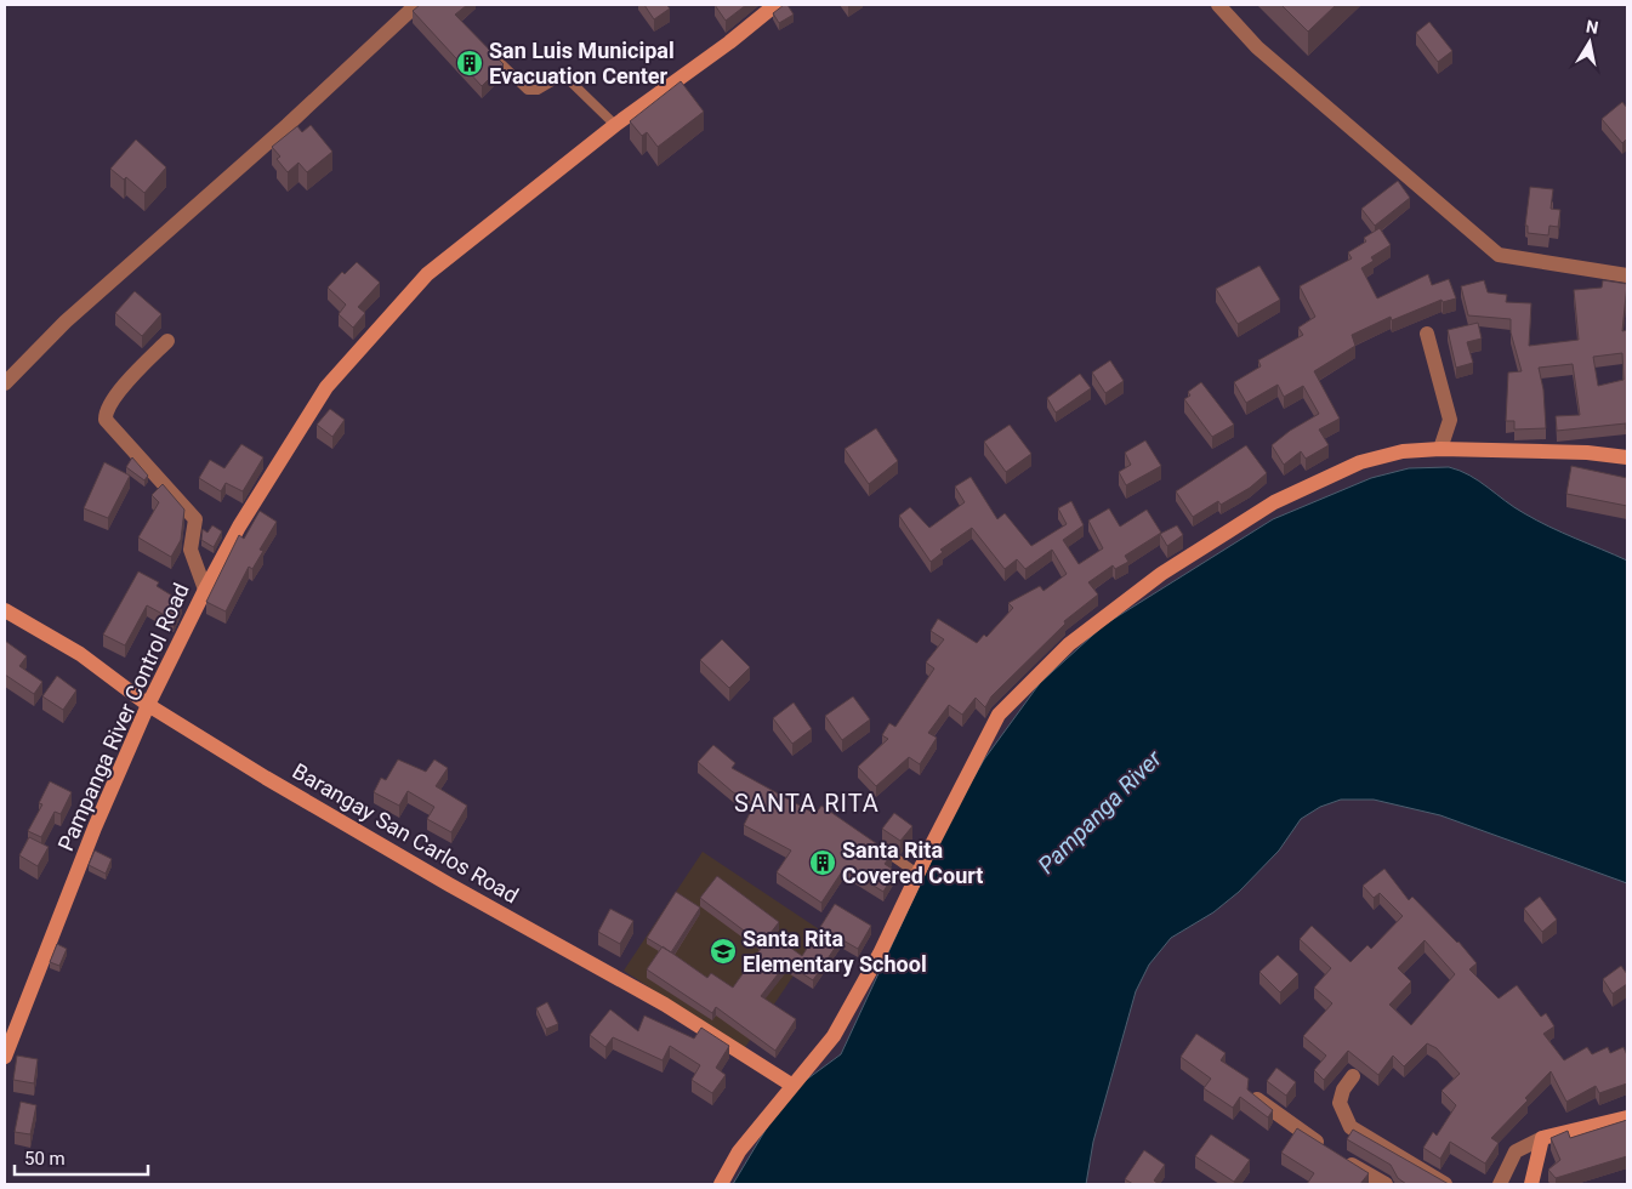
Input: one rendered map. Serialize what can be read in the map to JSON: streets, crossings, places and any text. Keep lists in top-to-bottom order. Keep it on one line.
{"streets":{"street":["Pampanga River Control Road","Barangay San Carlos Road"]},"crossings":[["Pampanga River Control Road","Barangay San Carlos Road"]],"districts":["SANTA RITA"],"water":["Pampanga River"],"places":{"building":["San Luis Municipal Evacuation Center","Santa Rita Covered Court"],"school or university":["Santa Rita Elementary School"]},"scale_bar":"50 m","north":"top"}
